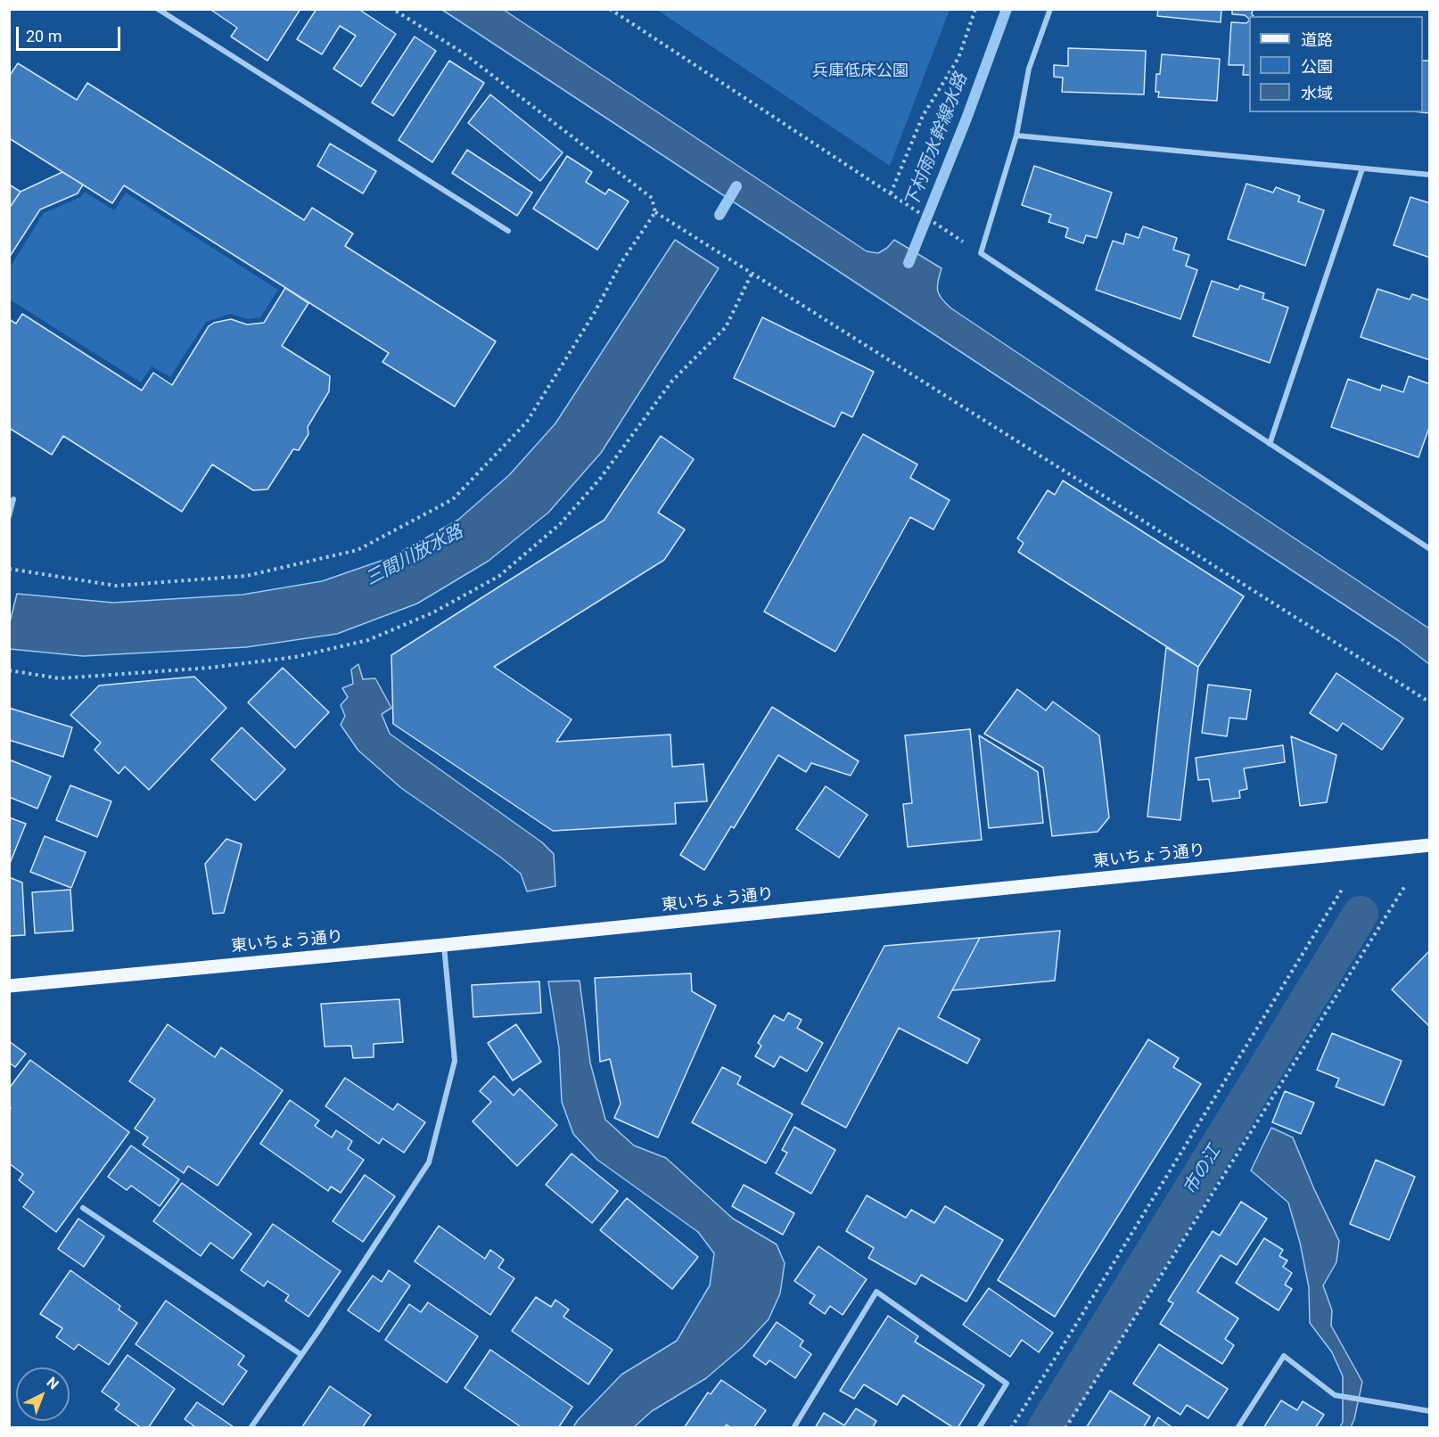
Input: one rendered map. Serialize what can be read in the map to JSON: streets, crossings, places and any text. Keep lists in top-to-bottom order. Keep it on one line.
{"streets":{"main road":["東いちょう通り"]},"water":["下村雨水幹線水路","三間川放水路","市の江"],"parks":["兵庫低床公園"],"legend":["道路","公園","水域"],"scale_bar":"20 m","north":"top right"}
